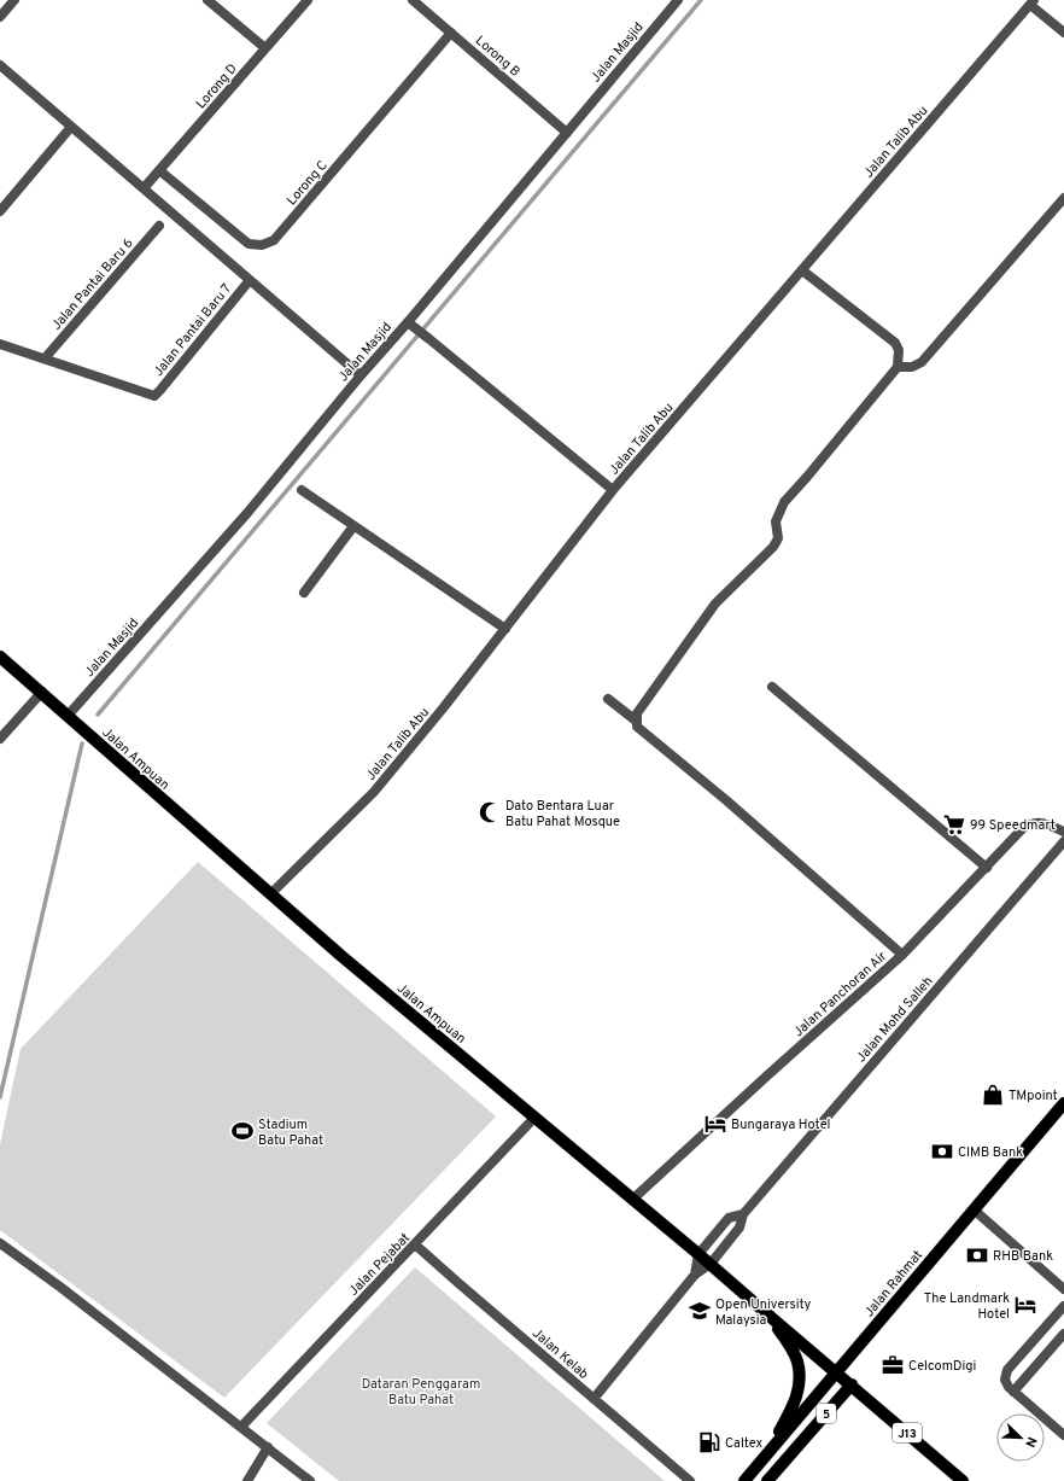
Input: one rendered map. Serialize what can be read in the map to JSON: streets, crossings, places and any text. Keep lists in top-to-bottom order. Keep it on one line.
{"streets":{"main road":["Jalan Ampuan","Jalan Rahmat","5","J13"],"street":["Jalan Masjid","Lorong B","Lorong D","Jalan Talib Abu","Lorong C","Jalan Pantai Baru 6","Jalan Pantai Baru 7","Jalan Panchoran Air","Jalan Mohd Salleh","Jalan Pejabat","Jalan Kelab"]},"crossings":[["Jalan Masjid","Lorong B"],["Jalan Masjid","Jalan Ampuan"],["Lorong B","Lorong C"],["Lorong D","Lorong C"],["Jalan Talib Abu","Jalan Ampuan"],["Jalan Pantai Baru 6","Jalan Pantai Baru 7"],["Jalan Ampuan","Jalan Panchoran Air"],["Jalan Ampuan","Jalan Pejabat"],["Jalan Ampuan","Jalan Rahmat"],["Jalan Ampuan","5"],["Jalan Ampuan","J13"],["Jalan Pejabat","Jalan Kelab"],["5","J13"]],"parks":["Dataran Penggaram Batu Pahat"],"places":{"mosque":["Dato Bentara Luar Batu Pahat Mosque"],"supermarket":["99 Speedmart"],"shop":["TMpoint"],"hotel":["Bungaraya Hotel","The Landmark Hotel"],"sports":["Stadium Batu Pahat"],"bank":["CIMB Bank","RHB Bank"],"school or university":["Open University Malaysia"],"office":["CelcomDigi"],"fuel station":["Caltex"]},"north":"bottom right"}
